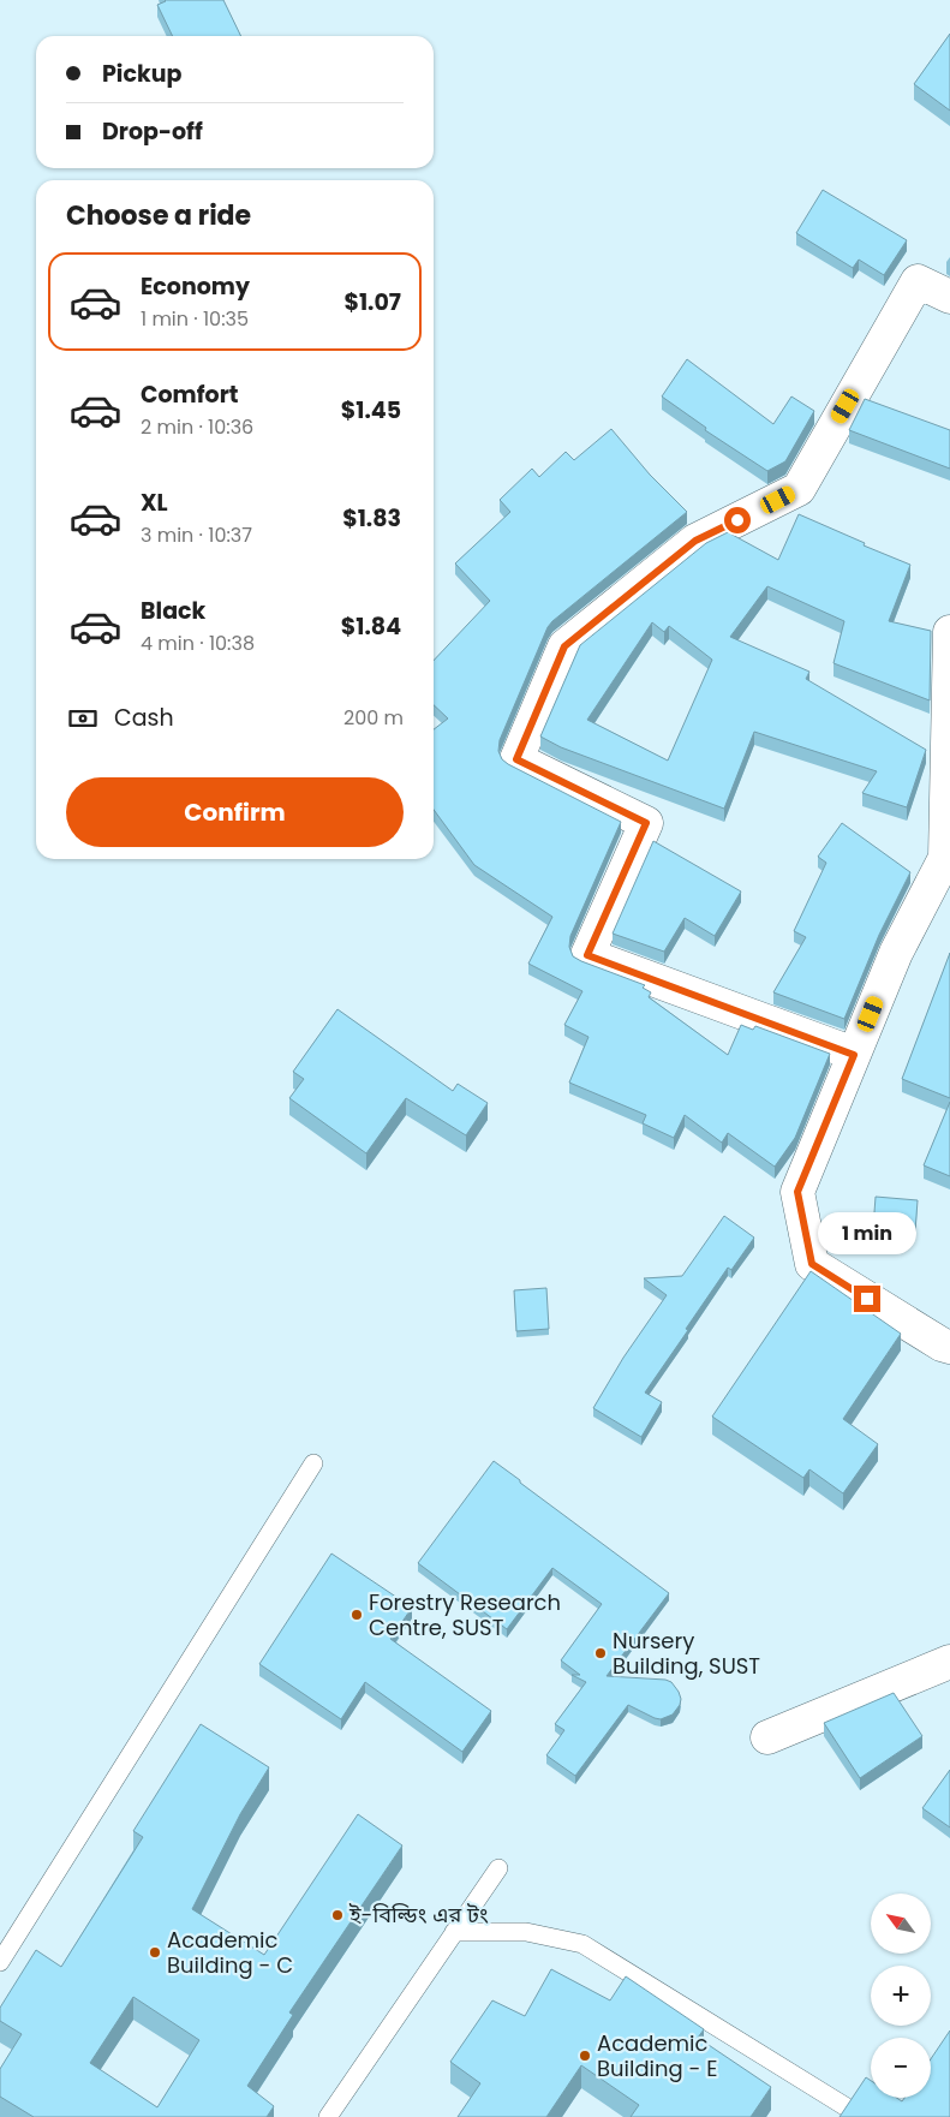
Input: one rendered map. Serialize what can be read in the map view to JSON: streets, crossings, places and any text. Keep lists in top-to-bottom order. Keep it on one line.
{"places":["Forestry Research Centre, SUST","Nursery Building, SUST","ই-বিল্ডিং এর টং","Academic Building - C","Academic Building - E"],"north":"top left","page":{"banner":["Pickup","Drop-off"],"heading":"Choose a ride","list":[{"name":"Economy","note":"1 min · 10:35","value":"$1.07"},{"name":"Comfort","note":"2 min · 10:36","value":"$1.45"},{"name":"XL","note":"3 min · 10:37","value":"$1.83"},{"name":"Black","note":"4 min · 10:38","value":"$1.84"}],"pay":["Cash","200 m"],"buttons":"Confirm","bubble":"1 min","map_buttons":["+","−"]}}
